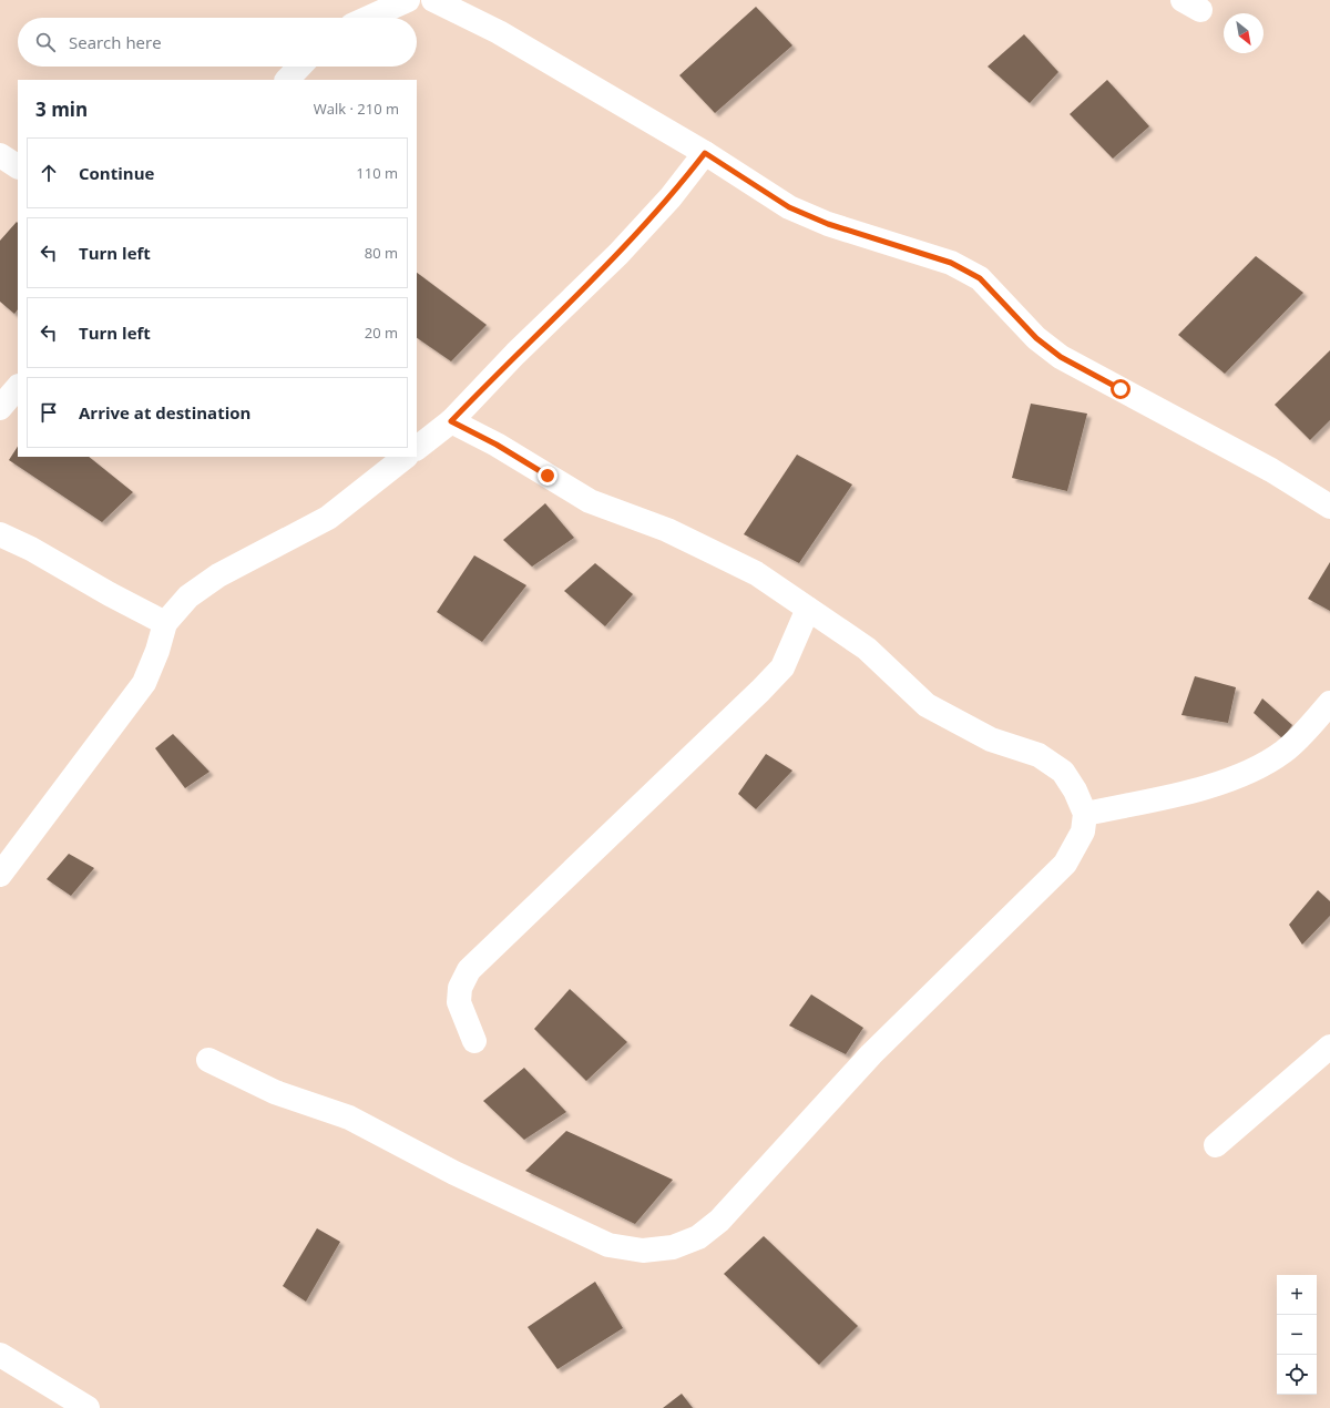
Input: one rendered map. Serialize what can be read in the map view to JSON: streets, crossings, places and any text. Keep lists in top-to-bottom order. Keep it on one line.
{"north":"bottom right","page":{"search":"Search here","heading":["3 min","Walk · 210 m"],"list":[["Continue","110 m"],["Turn left","80 m"],["Turn left","20 m"],"Arrive at destination"],"map_buttons":["+","−"]}}
